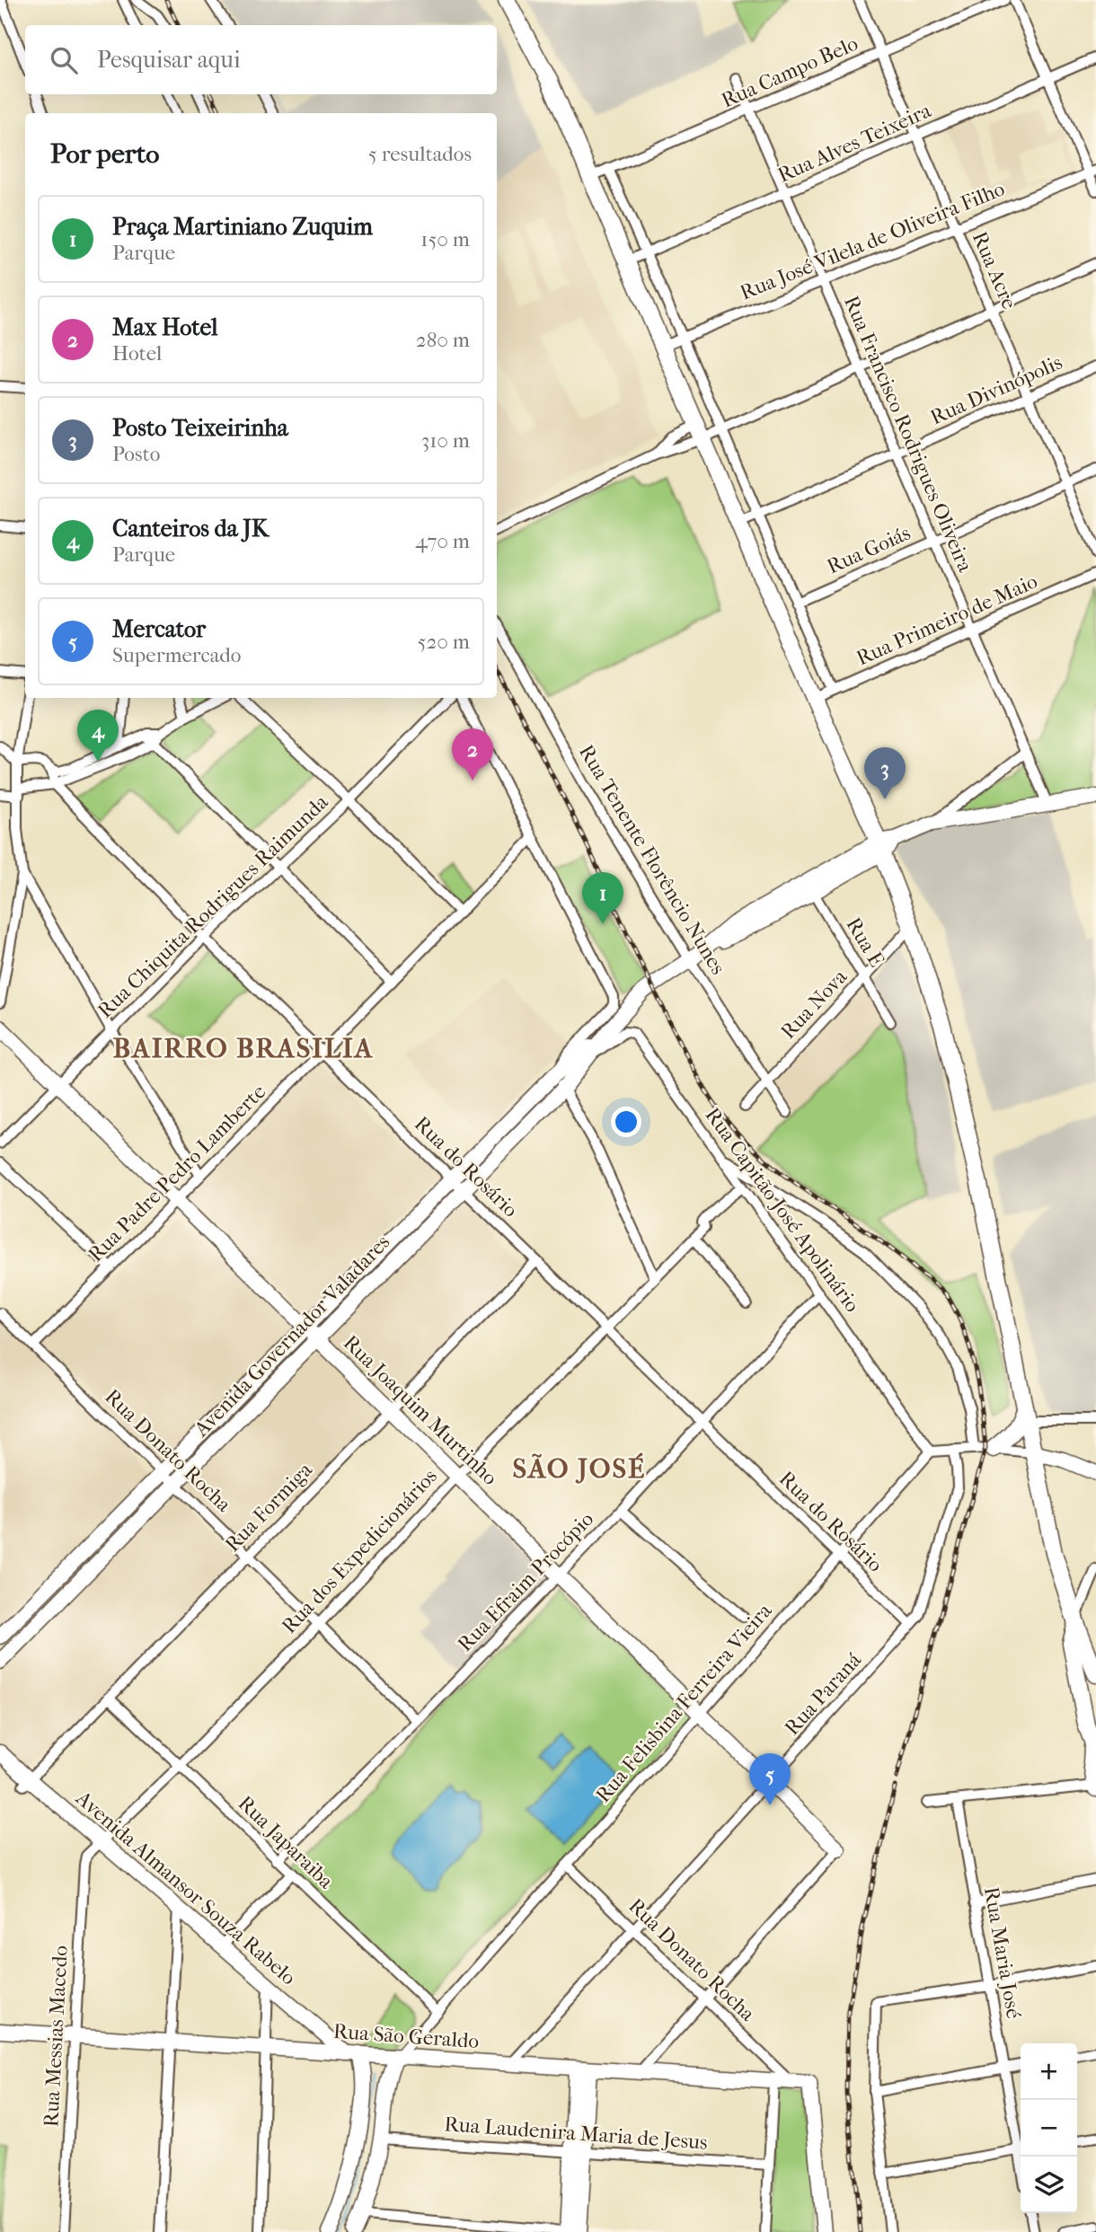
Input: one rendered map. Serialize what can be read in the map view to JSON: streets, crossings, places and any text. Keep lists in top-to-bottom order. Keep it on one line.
{"streets":{"street":["Rua Campo Belo","Rua Alves Teixeira","Rua José Vilela de Oliveira Filho","Rua Acre","Rua Divinópolis","Rua Francisco Rodrigues Oliveira","Rua Goiás","Rua Primeiro de Maio","Rua Tenente Florêncio Nunes","Rua Chiquita Rodrigues Raimunda","Rua E","Rua Nova","Rua do Rosário","Rua Padre Pedro Lamberte","Rua Capitão José Apolinário","Avenida Governador Valadares","Rua Joaquim Murtinho","Rua Donato Rocha","Rua Formiga","Rua dos Expedicionários","Rua Efraim Procópio","Rua Paraná","Rua Felisbina Ferreira Vieira","Rua Japaraiba","Avenida Almansor Souza Rabelo","Rua Maria José","Rua Messias Macedo","Rua São Geraldo","Rua Laudenira Maria de Jesus"]},"crossings":[["Rua Campo Belo","Rua Acre"],["Rua Campo Belo","Rua Francisco Rodrigues Oliveira"],["Rua Alves Teixeira","Rua Acre"],["Rua Alves Teixeira","Rua Francisco Rodrigues Oliveira"],["Rua José Vilela de Oliveira Filho","Rua Acre"],["Rua José Vilela de Oliveira Filho","Rua Francisco Rodrigues Oliveira"],["Rua Acre","Rua Divinópolis"],["Rua Acre","Rua Goiás"],["Rua Divinópolis","Rua Francisco Rodrigues Oliveira"],["Rua Francisco Rodrigues Oliveira","Rua Goiás"],["Rua Francisco Rodrigues Oliveira","Rua Primeiro de Maio"],["Rua Tenente Florêncio Nunes","Rua Nova"],["Rua Tenente Florêncio Nunes","Avenida Governador Valadares"],["Rua Chiquita Rodrigues Raimunda","Rua do Rosário"],["Rua Chiquita Rodrigues Raimunda","Rua Joaquim Murtinho"],["Rua E","Rua Nova"],["Rua E","Avenida Governador Valadares"],["Rua do Rosário","Rua Padre Pedro Lamberte"],["Rua do Rosário","Avenida Governador Valadares"],["Rua do Rosário","Rua Formiga"],["Rua do Rosário","Rua dos Expedicionários"],["Rua do Rosário","Rua Efraim Procópio"],["Rua do Rosário","Rua Paraná"],["Rua do Rosário","Rua Felisbina Ferreira Vieira"],["Rua Padre Pedro Lamberte","Rua Joaquim Murtinho"],["Rua Padre Pedro Lamberte","Rua Donato Rocha"],["Rua Capitão José Apolinário","Avenida Governador Valadares"],["Rua Capitão José Apolinário","Rua dos Expedicionários"],["Rua Capitão José Apolinário","Rua Efraim Procópio"],["Rua Capitão José Apolinário","Rua Felisbina Ferreira Vieira"],["Avenida Governador Valadares","Rua Joaquim Murtinho"],["Avenida Governador Valadares","Rua Donato Rocha"],["Rua Joaquim Murtinho","Rua Formiga"],["Rua Joaquim Murtinho","Rua dos Expedicionários"],["Rua Joaquim Murtinho","Rua Efraim Procópio"],["Rua Joaquim Murtinho","Rua Paraná"],["Rua Joaquim Murtinho","Rua Felisbina Ferreira Vieira"],["Rua Donato Rocha","Rua Formiga"],["Rua Donato Rocha","Rua dos Expedicionários"],["Rua Donato Rocha","Rua Efraim Procópio"],["Rua Donato Rocha","Rua Paraná"],["Rua Donato Rocha","Rua Felisbina Ferreira Vieira"],["Rua Donato Rocha","Rua São Geraldo"],["Rua Formiga","Rua Japaraiba"],["Rua Formiga","Avenida Almansor Souza Rabelo"],["Rua dos Expedicionários","Rua Japaraiba"],["Rua dos Expedicionários","Avenida Almansor Souza Rabelo"],["Rua dos Expedicionários","Rua Messias Macedo"],["Rua Efraim Procópio","Rua Japaraiba"],["Rua Paraná","Rua São Geraldo"],["Rua Felisbina Ferreira Vieira","Rua Japaraiba"],["Rua Felisbina Ferreira Vieira","Rua São Geraldo"],["Avenida Almansor Souza Rabelo","Rua Messias Macedo"],["Avenida Almansor Souza Rabelo","Rua São Geraldo"],["Rua Messias Macedo","Rua São Geraldo"]],"districts":["BAIRRO BRASILIA","SÃO JOSÉ"],"page":{"search":"Pesquisar aqui","heading":["Por perto","5 resultados"],"list":[{"mark":"1","name":"Praça Martiniano Zuquim","note":"Parque","value":"150 m"},{"mark":"2","name":"Max Hotel","note":"Hotel","value":"280 m"},{"mark":"3","name":"Posto Teixeirinha","note":"Posto","value":"310 m"},{"mark":"4","name":"Canteiros da JK","note":"Parque","value":"470 m"},{"mark":"5","name":"Mercator","note":"Supermercado","value":"520 m"}],"pins":["4","2","3","1","5"],"map_buttons":["+","−"]}}
